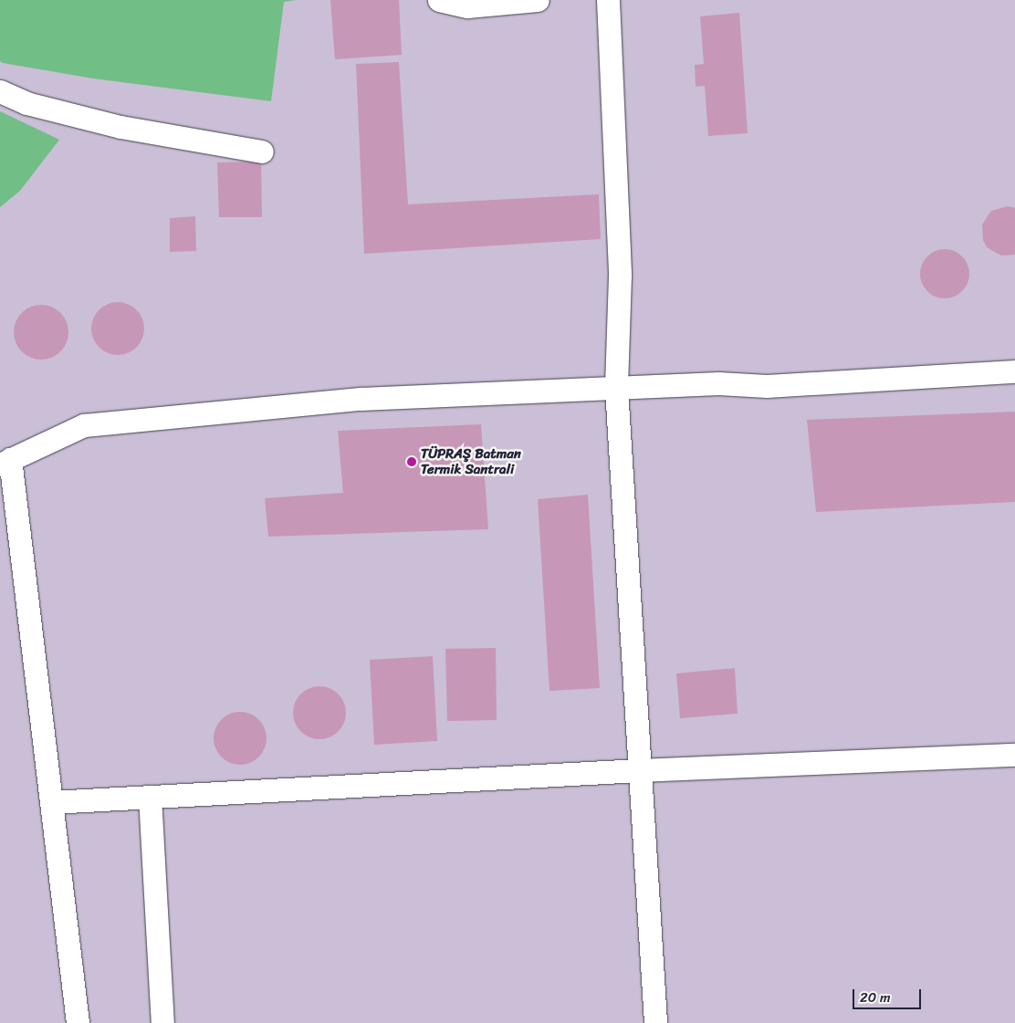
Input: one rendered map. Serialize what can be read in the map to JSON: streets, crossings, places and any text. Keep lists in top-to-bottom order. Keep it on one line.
{"places":["TÜPRAŞ Batman Termik Santrali"],"scale_bar":"20 m"}
